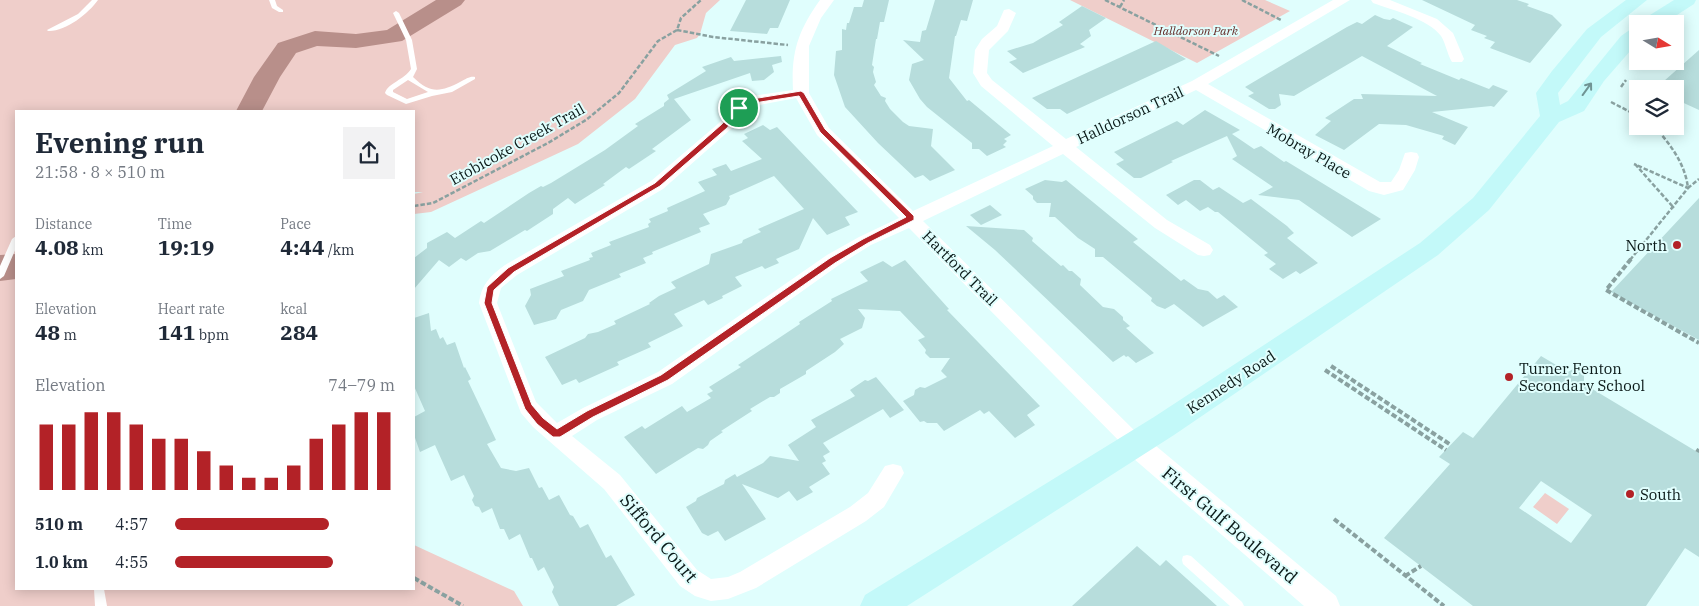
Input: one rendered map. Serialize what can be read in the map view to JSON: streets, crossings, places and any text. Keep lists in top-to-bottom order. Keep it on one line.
{"streets":{"main road":["Kennedy Road"],"street":["Halldorson Trail","Mobray Place","Hartford Trail","First Gulf Boulevard","Sifford Court"],"path":["Etobicoke Creek Trail"]},"crossings":[["Halldorson Trail","Mobray Place"],["Halldorson Trail","Hartford Trail"],["Hartford Trail","Kennedy Road"],["Hartford Trail","First Gulf Boulevard"],["Kennedy Road","First Gulf Boulevard"]],"parks":["Halldorson Park"],"places":["North","Turner Fenton Secondary School","South"],"north":"right","page":{"heading":["Evening run","21:58 · 8 × 510 m"],"stats":[["Distance","4.08 km"],["Time","19:19"],["Pace","4:44 /km"],["Elevation","48 m"],["Heart rate","141 bpm"],["kcal","284"]],"chart":["Elevation","74–79 m"],"list":[{"name":"510 m","note":"4:57"},{"name":"1.0 km","note":"4:55"}]}}
